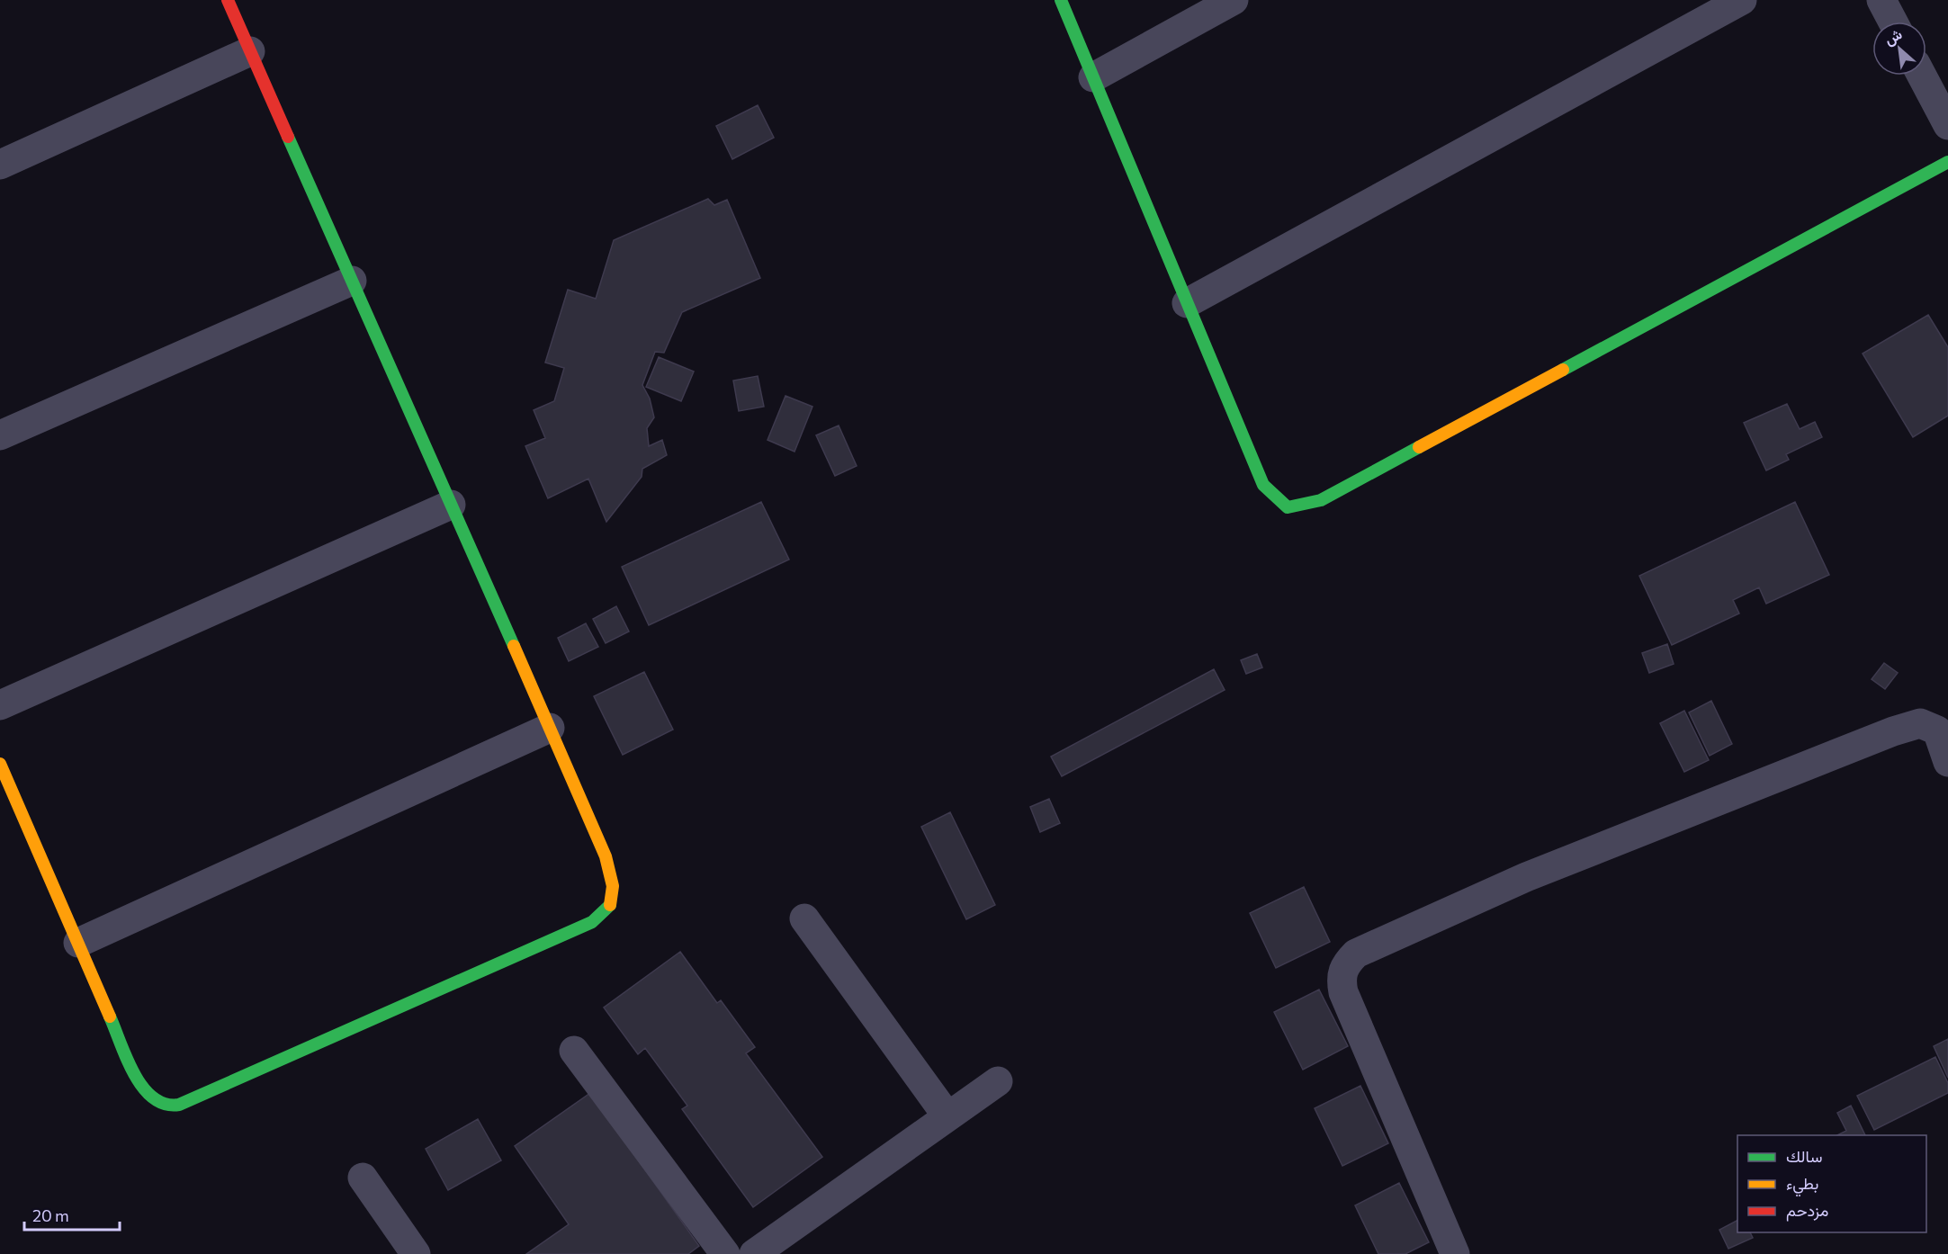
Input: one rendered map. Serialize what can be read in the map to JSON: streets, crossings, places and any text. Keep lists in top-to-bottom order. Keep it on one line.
{"legend":["سالك","بطيء","مزدحم"],"scale_bar":"20 m","north":"top left"}
